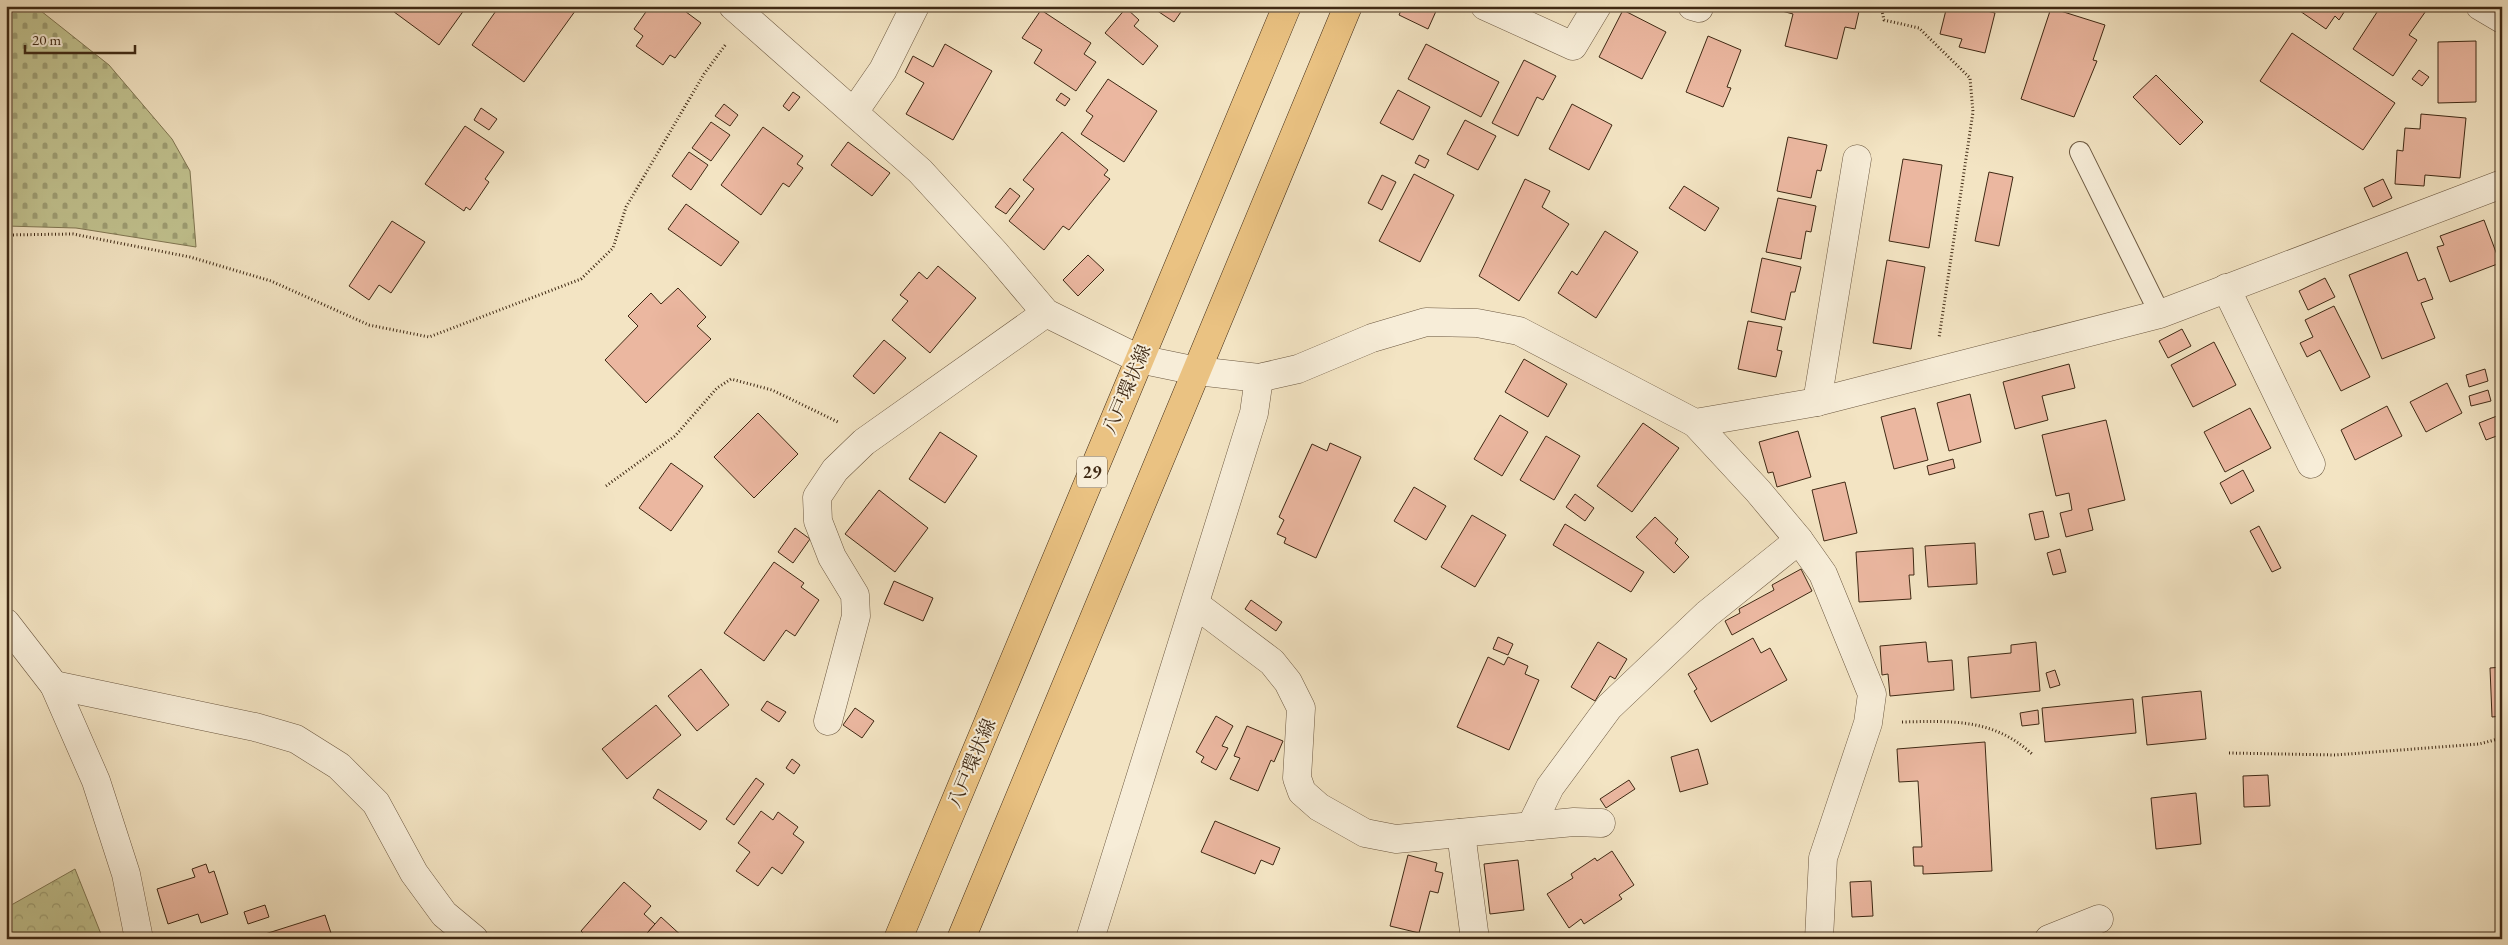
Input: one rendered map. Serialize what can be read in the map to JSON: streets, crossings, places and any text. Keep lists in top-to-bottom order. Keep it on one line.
{"streets":{"main road":["八戸環状線","29"]},"scale_bar":"20 m"}
